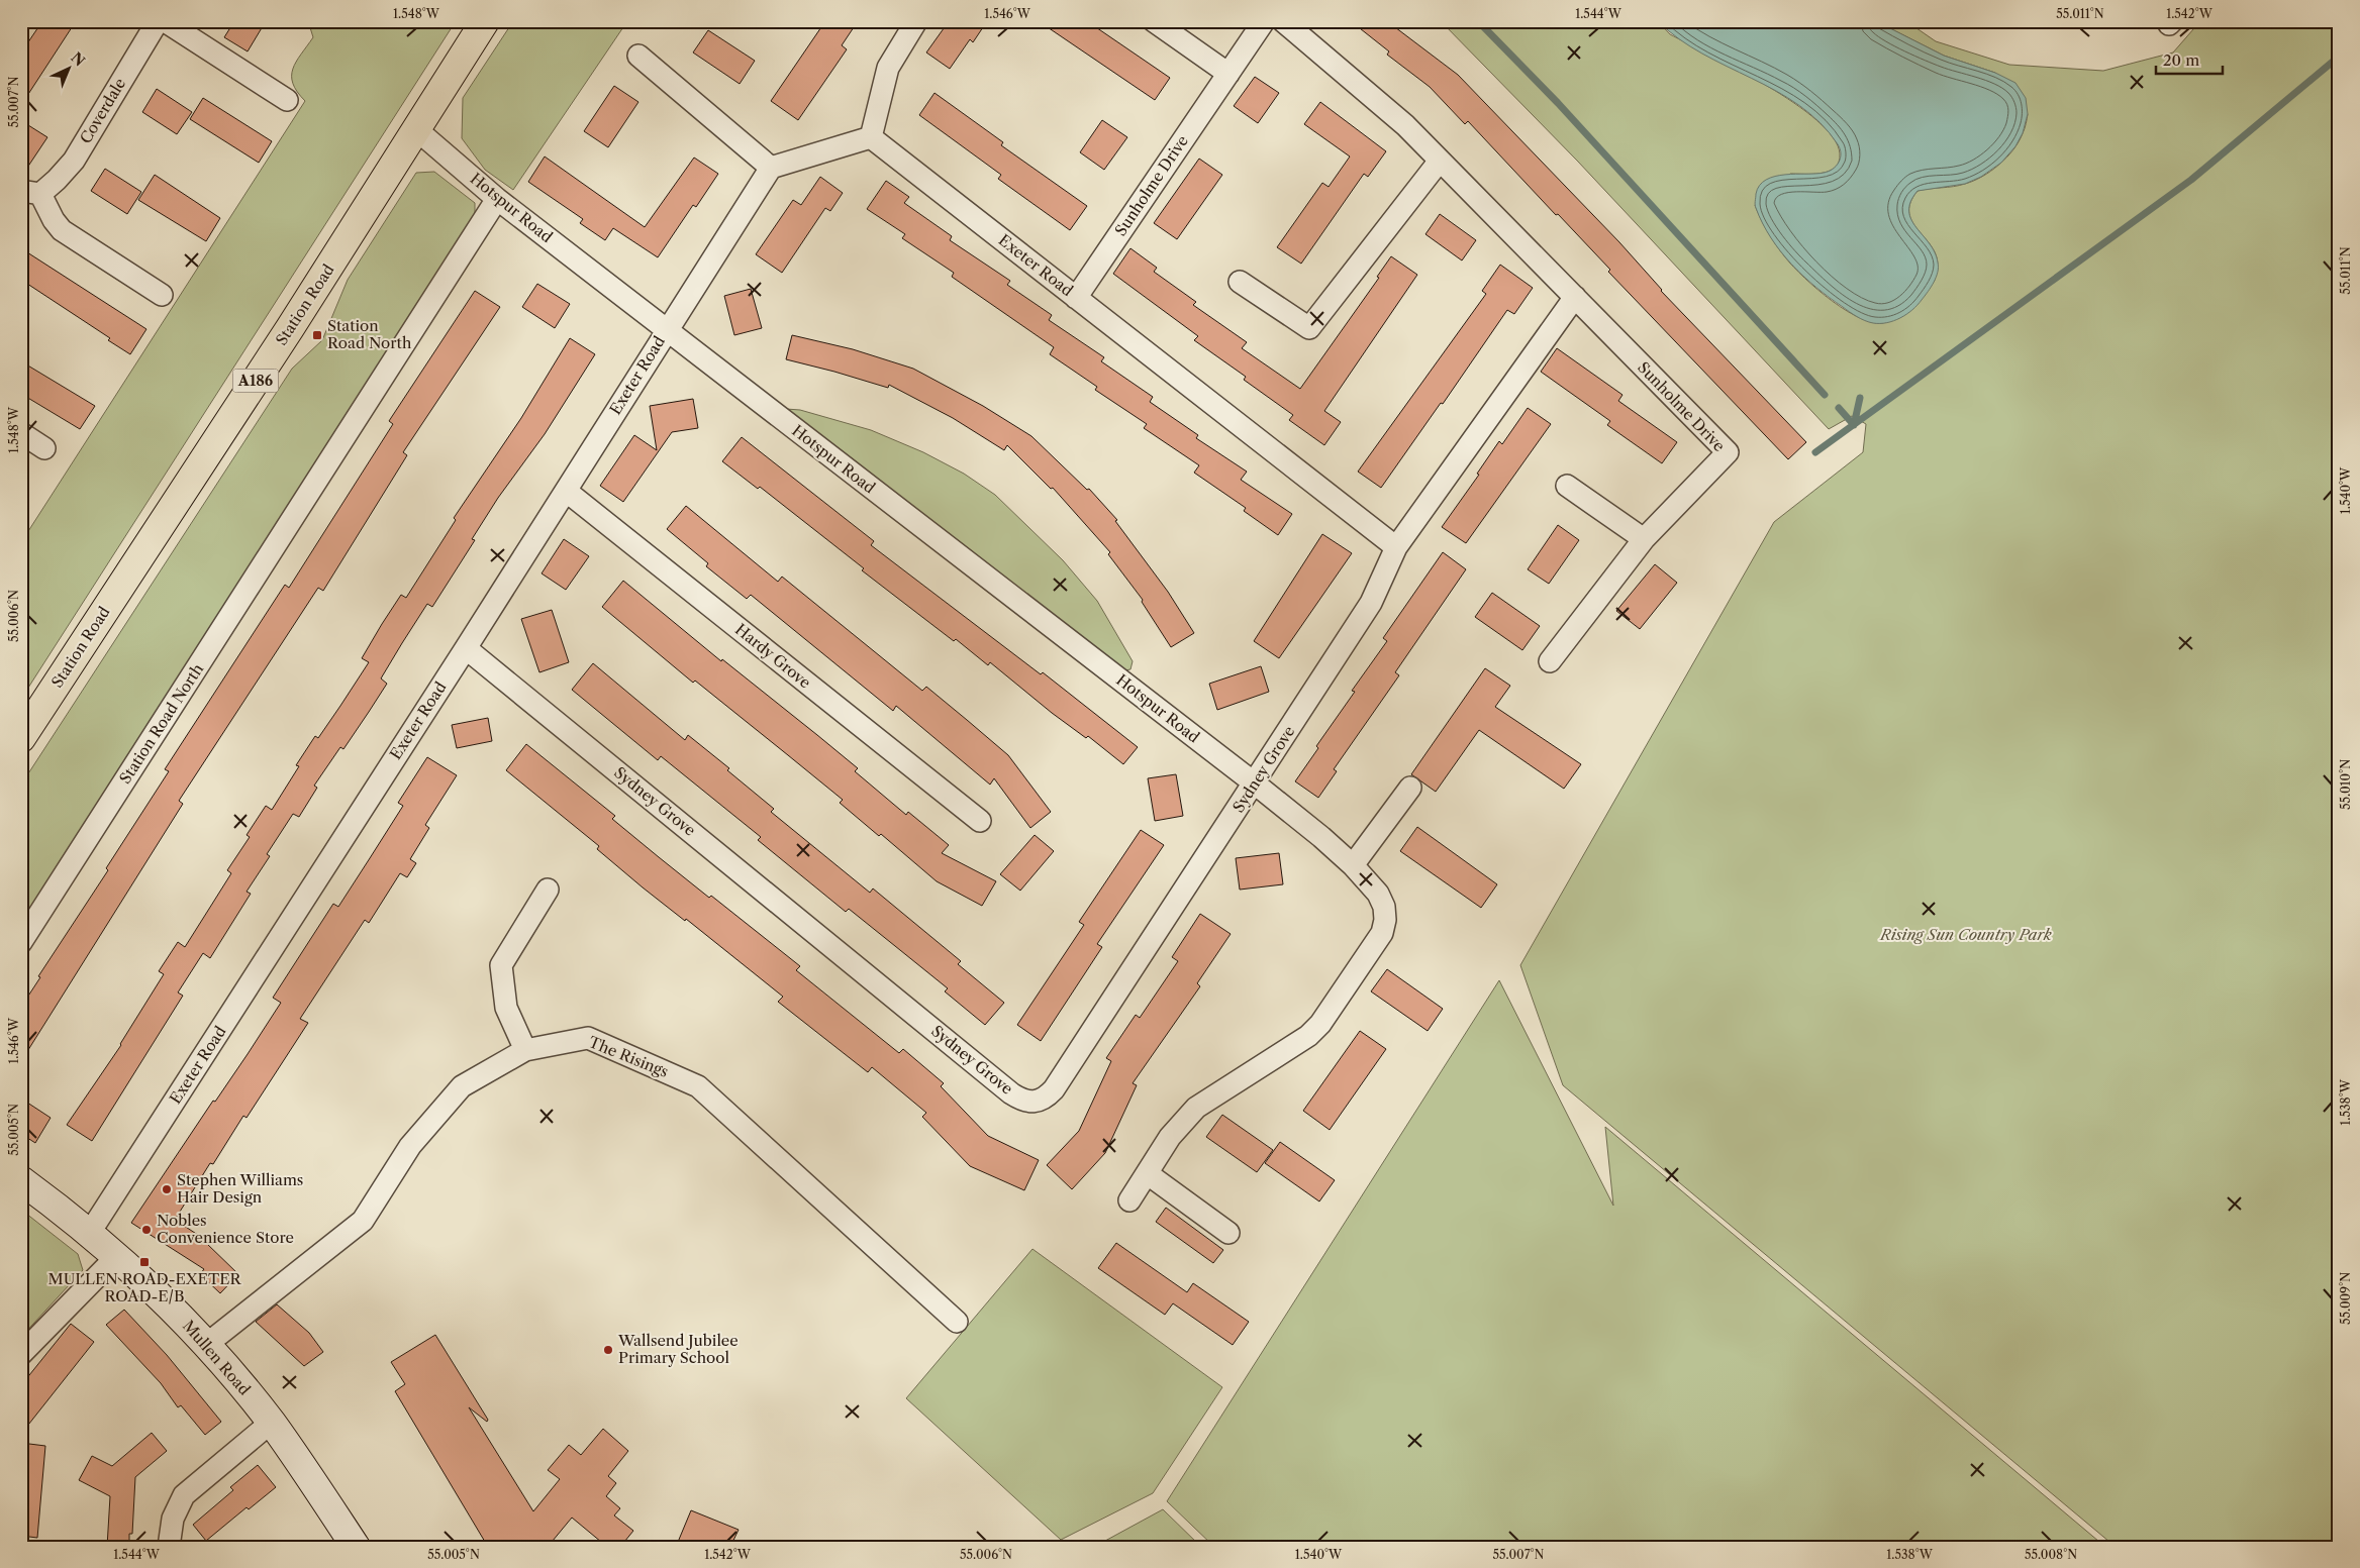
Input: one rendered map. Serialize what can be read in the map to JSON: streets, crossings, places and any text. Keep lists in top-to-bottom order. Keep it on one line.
{"streets":{"main road":["Station Road","A186"],"street":["Coverdale","Sunholme Drive","Hotspur Road","Exeter Road","Hardy Grove","Station Road North","Sydney Grove","The Risings","Mullen Road"]},"crossings":[["Sunholme Drive","Exeter Road"],["Hotspur Road","Exeter Road"],["Hotspur Road","Station Road"],["Hotspur Road","Station Road North"],["Hotspur Road","Sydney Grove"],["Exeter Road","Hardy Grove"],["Exeter Road","Sydney Grove"],["Exeter Road","Mullen Road"],["The Risings","Mullen Road"]],"parks":["Rising Sun Country Park"],"places":{"transit":["Station Road North","MULLEN ROAD-EXETER ROAD-E/B"],"other":["Stephen Williams Hair Design","Nobles Convenience Store","Wallsend Jubilee Primary School"]},"scale_bar":"20 m","north":"top right","coordinates":["1.548°W","1.546°W","1.544°W","55.011°N","1.542°W","55.007°N","1.540°W","55.006°N","55.010°N","1.538°W","55.005°N","55.009°N","55.008°N"]}
